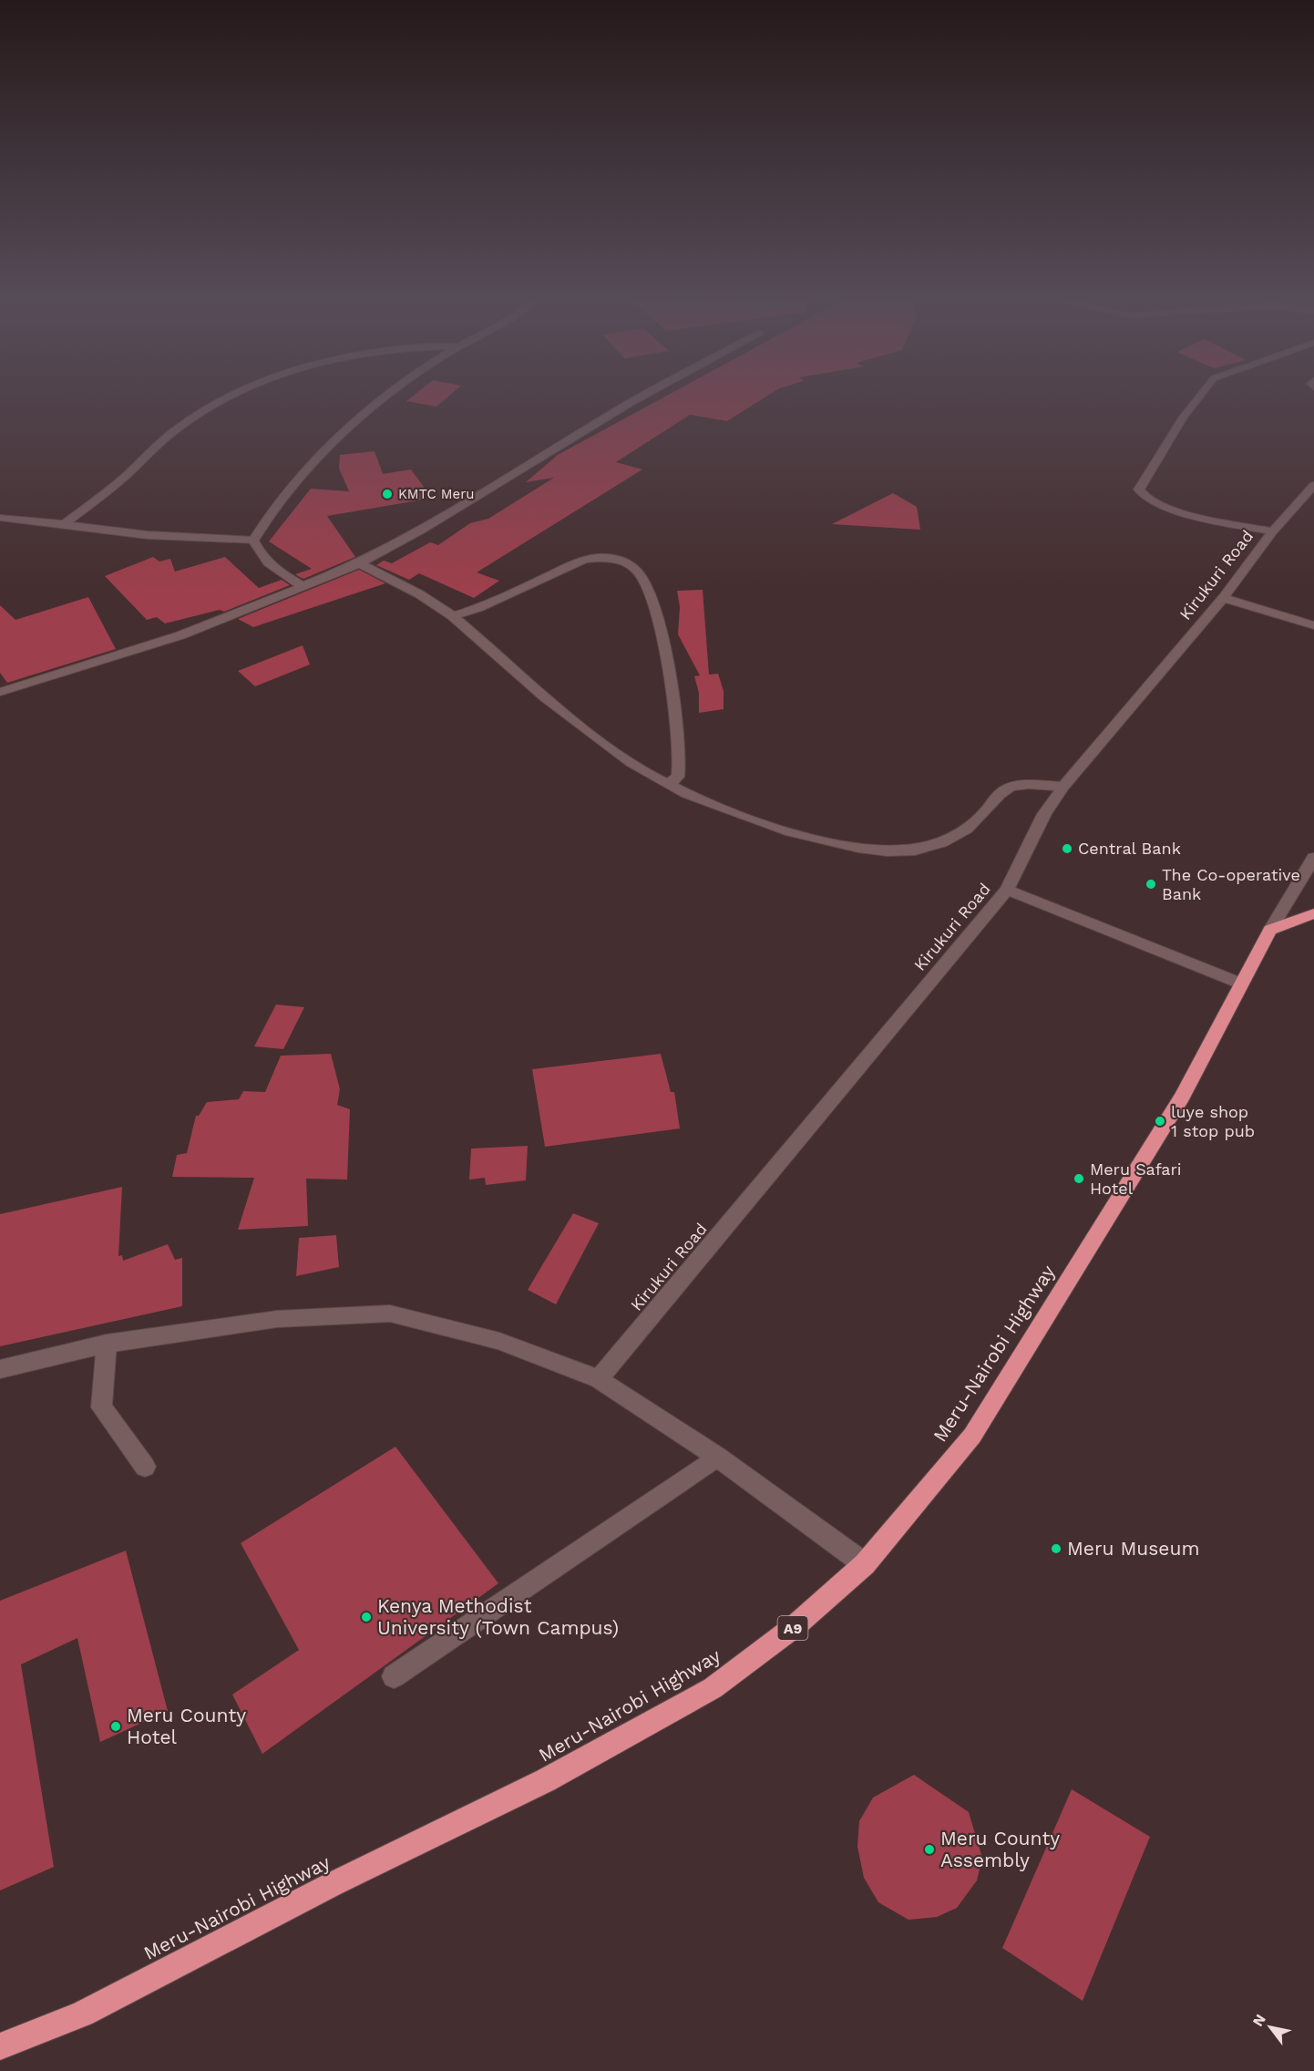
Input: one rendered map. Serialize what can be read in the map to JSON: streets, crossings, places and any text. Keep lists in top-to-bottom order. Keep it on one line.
{"streets":{"highway":["Meru-Nairobi Highway","A9"],"street":["Kirukuri Road"]},"places":["KMTC Meru","Central Bank","The Co-operative Bank","luye shop 1 stop pub","Meru Safari Hotel","Meru Museum","Kenya Methodist University (Town Campus)","Meru County Hotel","Meru County Assembly"],"north":"top left"}
